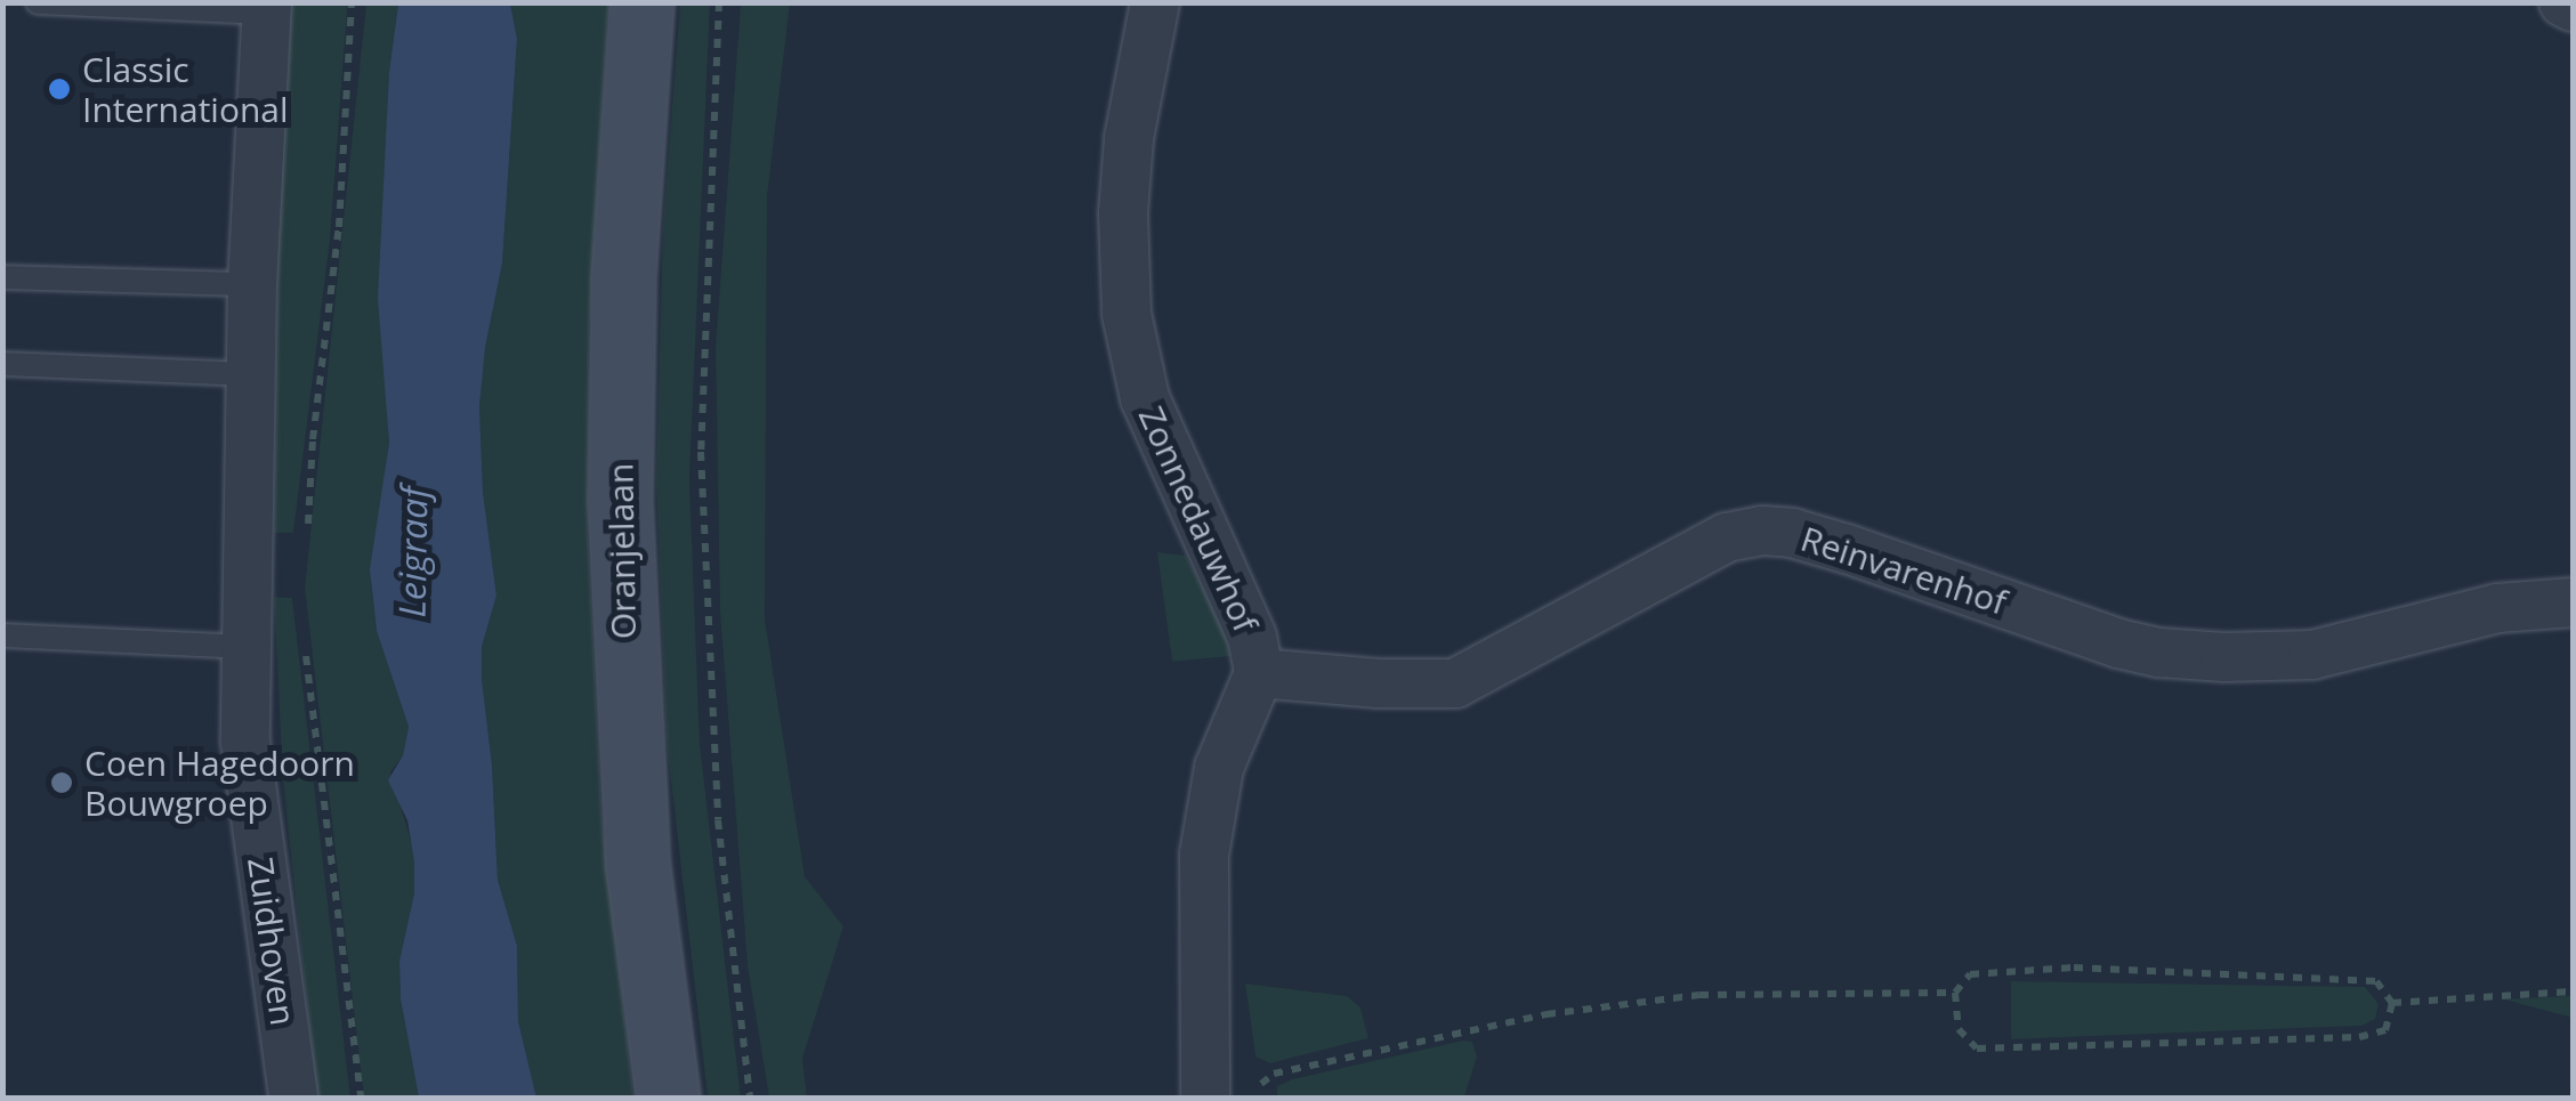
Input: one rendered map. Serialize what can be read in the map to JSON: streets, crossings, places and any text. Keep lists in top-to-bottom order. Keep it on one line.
{"streets":{"street":["Zonnedauwhof","Oranjelaan","Reinvarenhof","Zuidhoven"]},"crossings":[["Zonnedauwhof","Reinvarenhof"]],"water":["Leigraaf"],"places":["Classic International","Coen Hagedoorn Bouwgroep"]}
